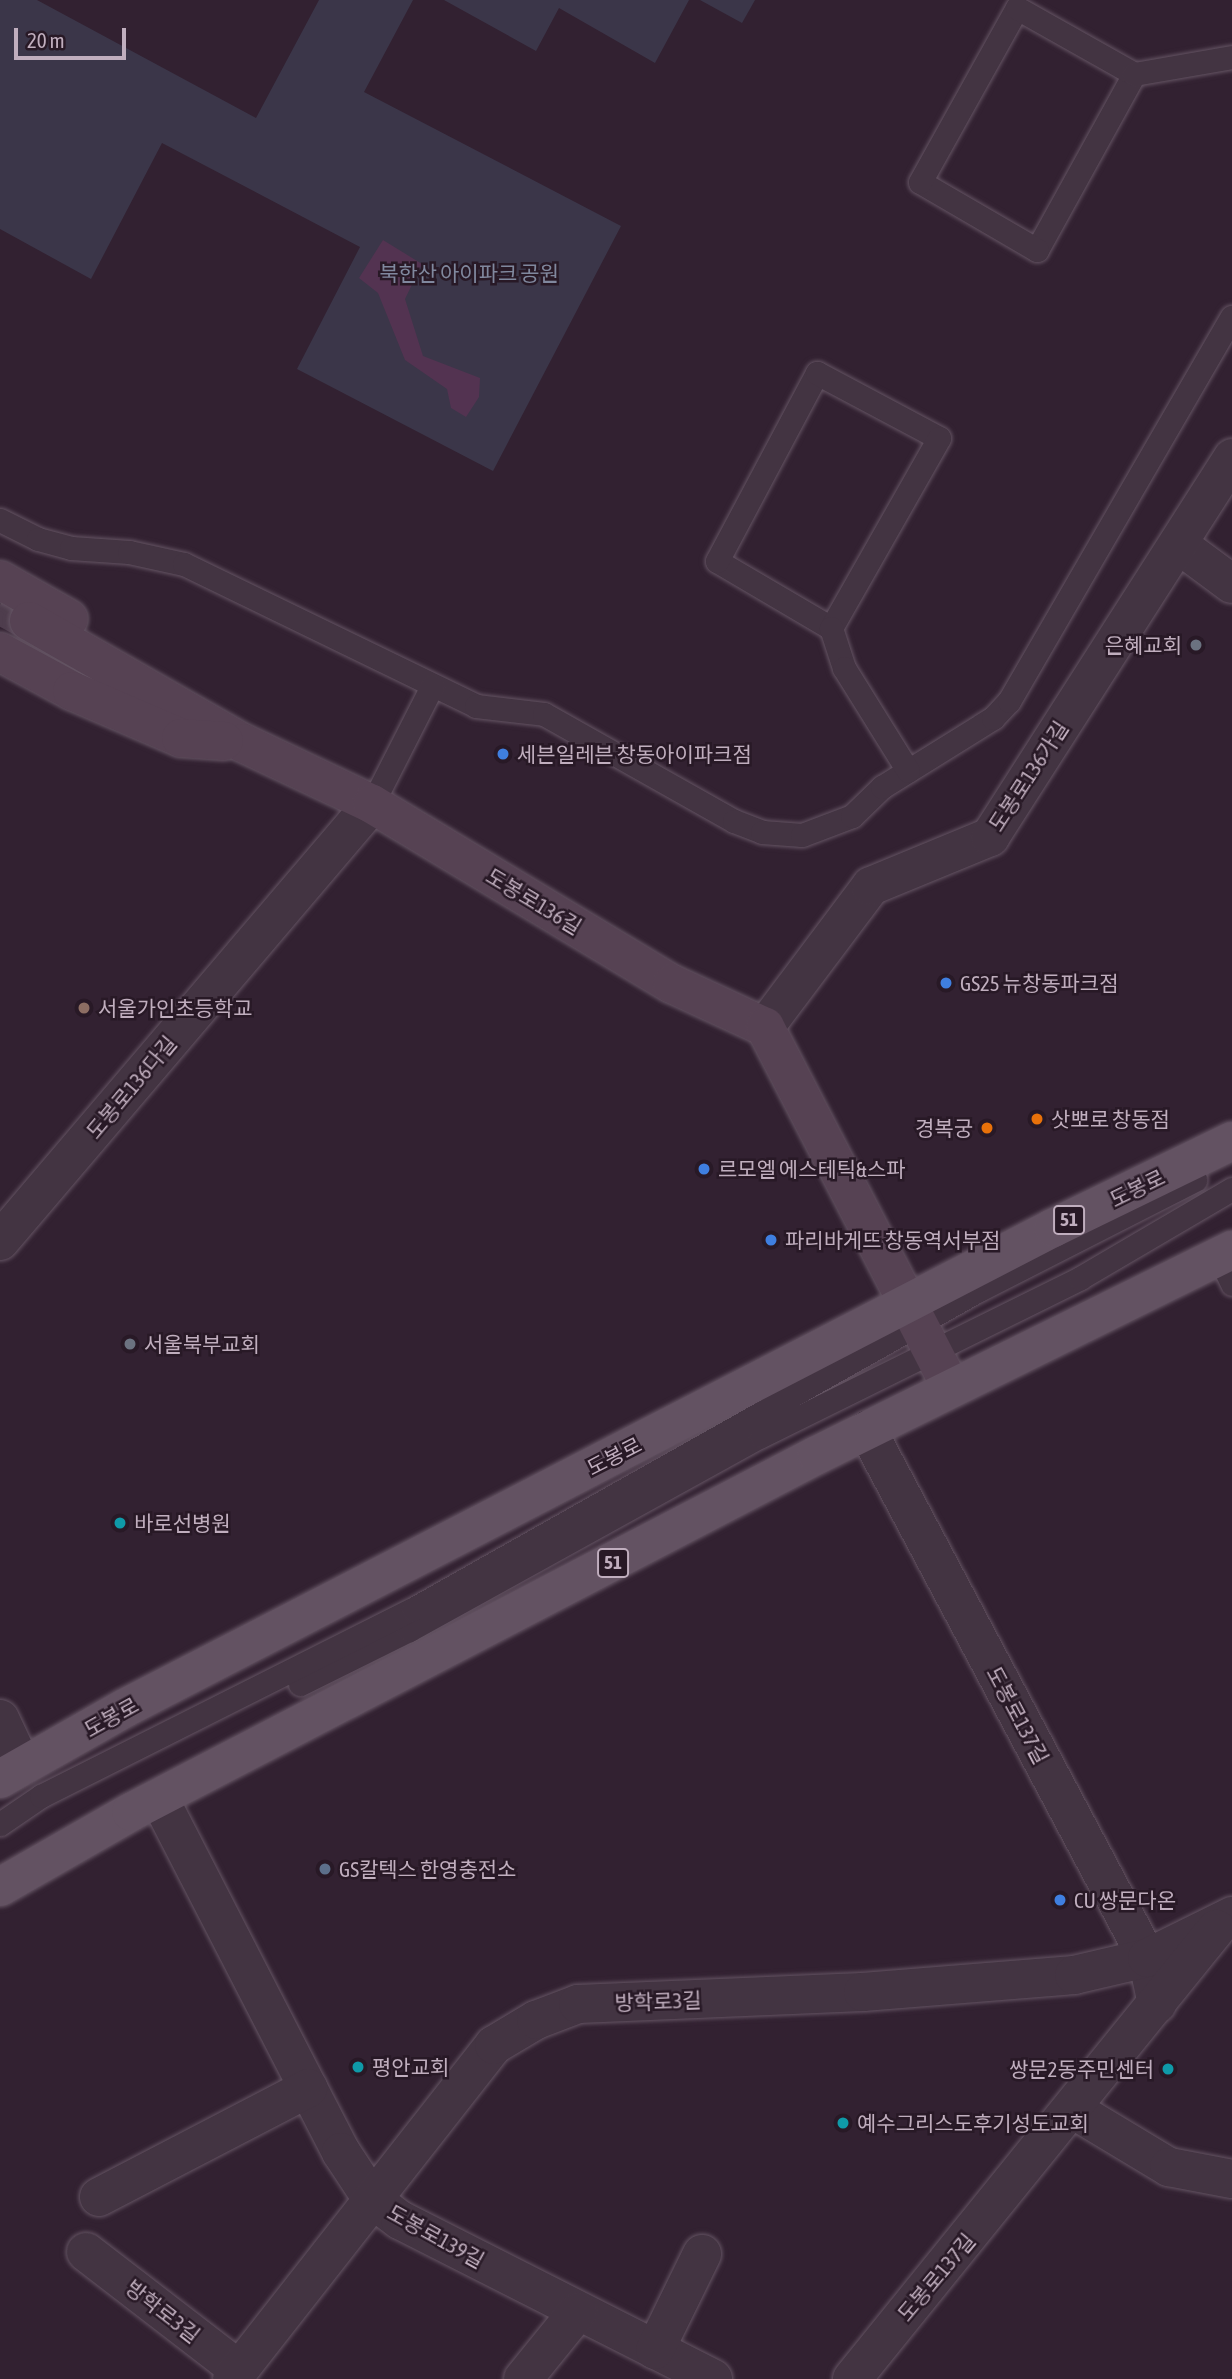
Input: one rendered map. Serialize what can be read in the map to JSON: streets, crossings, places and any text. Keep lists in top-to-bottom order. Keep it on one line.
{"streets":{"main road":["도봉로","51"],"street":["도봉로136가길","도봉로136길","도봉로136다길","도봉로137길","방학로3길","도봉로139길"]},"crossings":[["도봉로136가길","도봉로136길"],["도봉로136길","도봉로136다길"],["51","도봉로137길"],["51","도봉로139길"],["도봉로137길","방학로3길"],["방학로3길","도봉로139길"]],"parks":["북한산 아이파크 공원"],"places":["은혜교회","세븐일레븐 창동아이파크점","GS25 뉴창동파크점","서울가인초등학교","삿뽀로 창동점","경복궁","르모엘 에스테틱&스파","파리바게뜨 창동역서부점","서울북부교회","바로선병원","GS칼텍스 한영충전소","CU 쌍문다온","평안교회","쌍문2동주민센터","예수그리스도후기성도교회"],"scale_bar":"20 m"}
